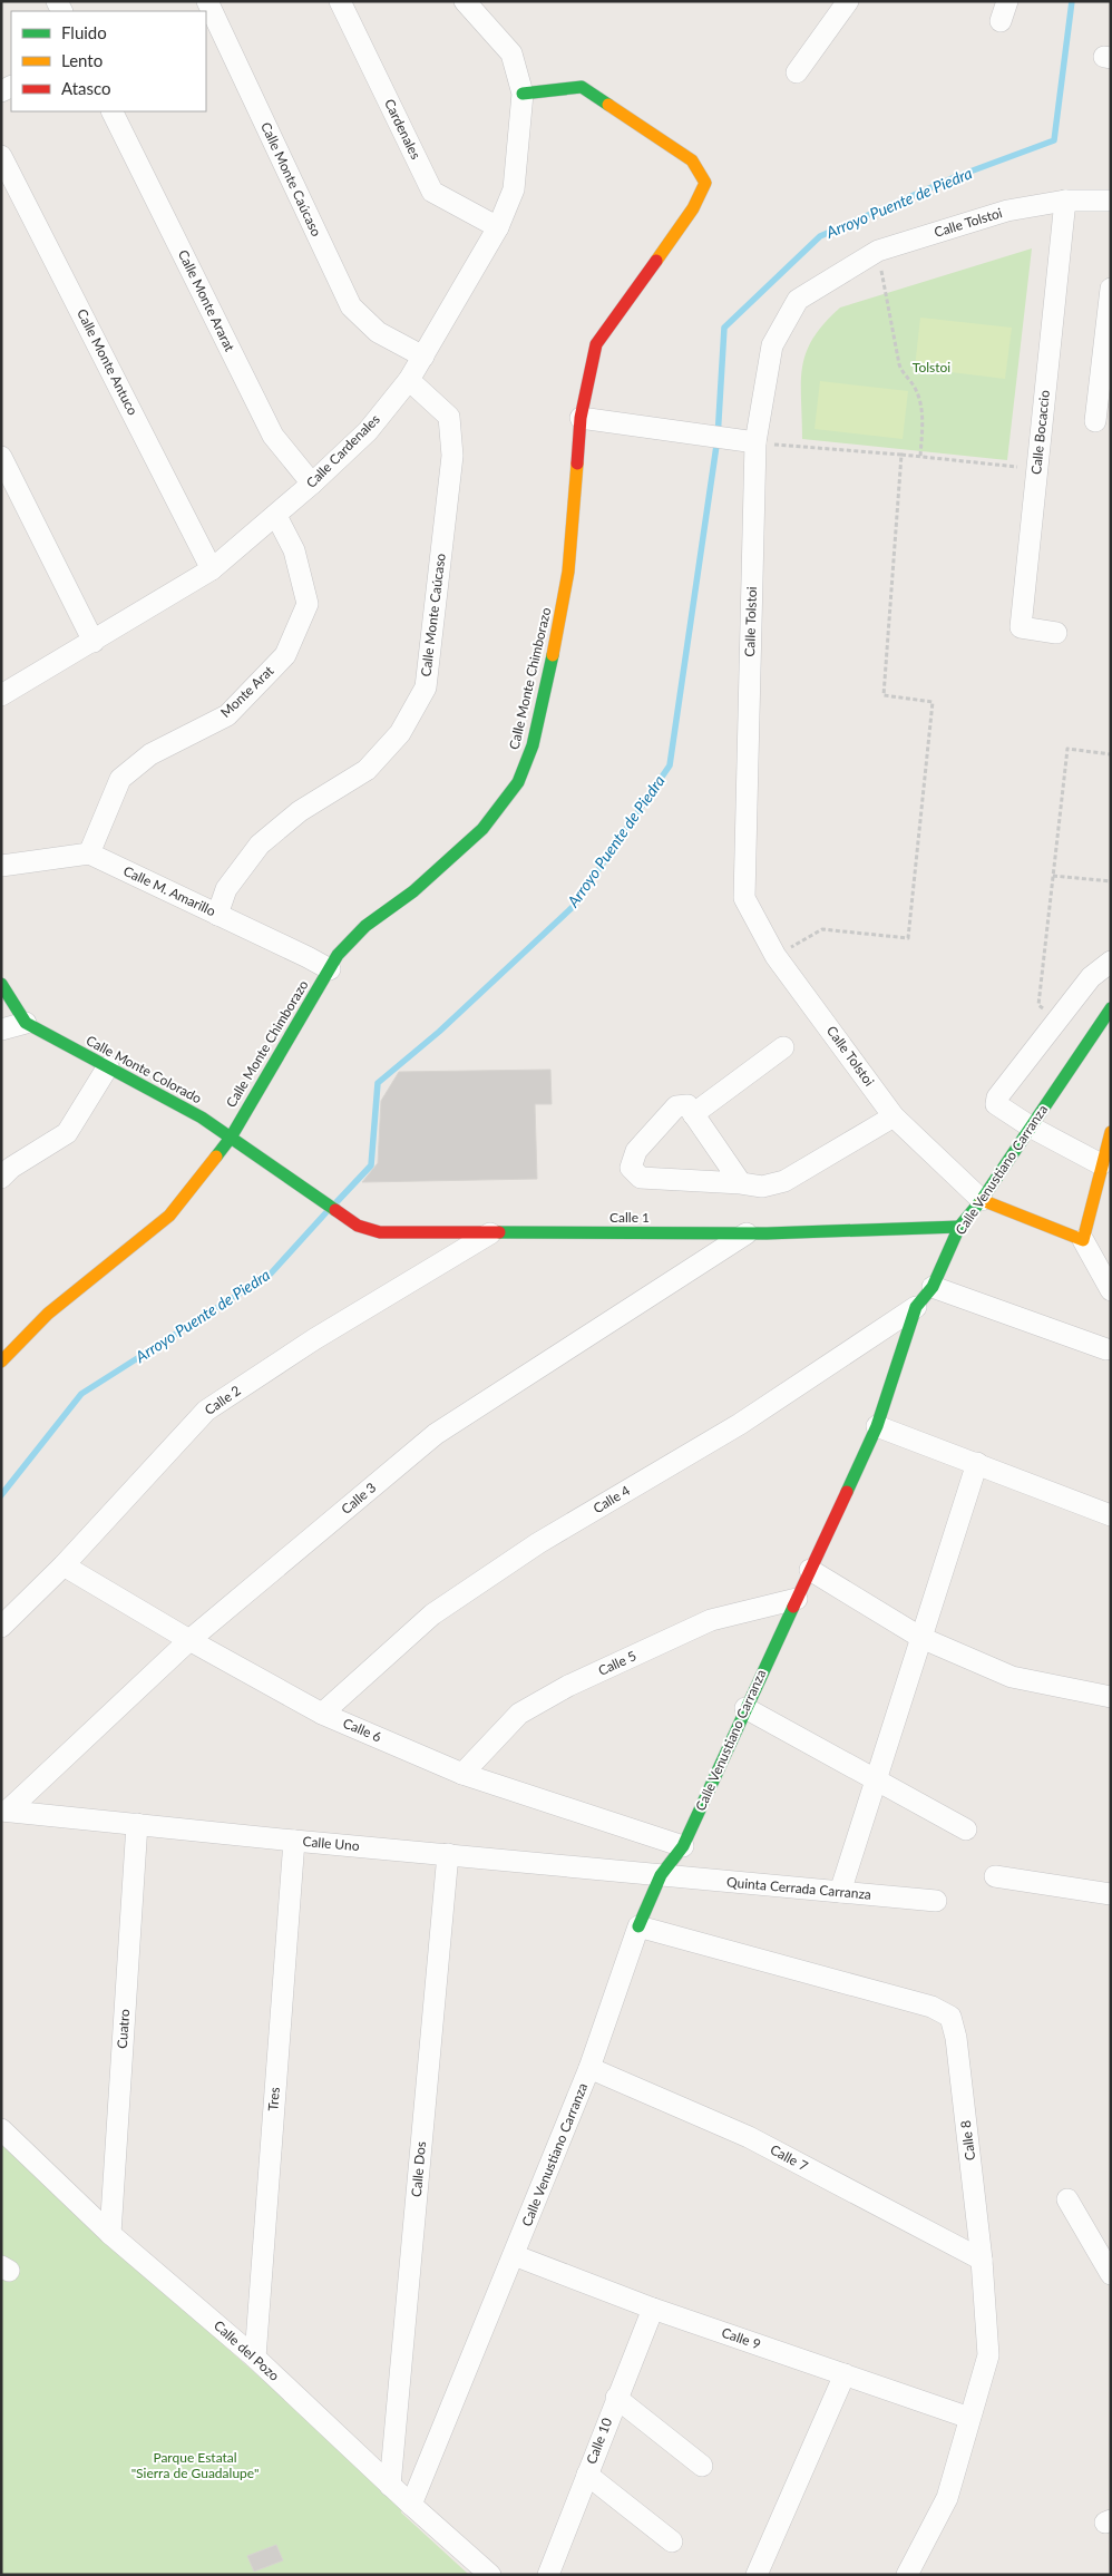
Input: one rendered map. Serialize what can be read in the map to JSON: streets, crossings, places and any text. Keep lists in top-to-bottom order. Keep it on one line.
{"streets":{"street":["Cardenales","Calle Monte Caúcaso","Calle Tolstoi","Calle Monte Ararat","Calle Monte Antuco","Calle Bocaccio","Calle Cardenales","Calle Monte Chimborazo","Monte Arat","Calle M. Amarillo","Calle Monte Colorado","Calle Venustiano Carranza","Calle 1","Calle 2","Calle 3","Calle 4","Calle 5","Calle 6","Calle Uno","Quinta Cerrada Carranza","Cuatro","Tres","Calle 8","Calle 7","Calle Dos","Calle 9","Calle del Pozo","Calle 10"]},"crossings":[["Cardenales","Calle Cardenales"],["Calle Monte Caúcaso","Calle Cardenales"],["Calle Monte Caúcaso","Calle M. Amarillo"],["Calle Tolstoi","Calle Bocaccio"],["Calle Tolstoi","Calle Venustiano Carranza"],["Calle Monte Ararat","Calle Cardenales"],["Calle Monte Antuco","Calle Cardenales"],["Calle Cardenales","Calle Monte Chimborazo"],["Calle Cardenales","Monte Arat"],["Calle Monte Chimborazo","Calle M. Amarillo"],["Calle Monte Chimborazo","Calle Monte Colorado"],["Monte Arat","Calle M. Amarillo"],["Calle Monte Colorado","Calle 1"],["Calle Venustiano Carranza","Calle 1"],["Calle Venustiano Carranza","Calle 4"],["Calle Venustiano Carranza","Calle 5"],["Calle Venustiano Carranza","Calle 6"],["Calle Venustiano Carranza","Calle Uno"],["Calle Venustiano Carranza","Quinta Cerrada Carranza"],["Calle Venustiano Carranza","Calle 8"],["Calle Venustiano Carranza","Calle 7"],["Calle Venustiano Carranza","Calle 9"],["Calle Venustiano Carranza","Calle del Pozo"],["Calle 1","Calle 2"],["Calle 1","Calle 3"],["Calle 2","Calle 6"],["Calle 3","Calle 6"],["Calle 3","Calle Uno"],["Calle 4","Calle 6"],["Calle 5","Calle 6"],["Calle Uno","Quinta Cerrada Carranza"],["Calle Uno","Cuatro"],["Calle Uno","Tres"],["Calle Uno","Calle Dos"],["Cuatro","Calle del Pozo"],["Tres","Calle del Pozo"],["Calle 8","Calle 7"],["Calle 8","Calle 9"],["Calle Dos","Calle del Pozo"],["Calle 9","Calle 10"]],"water":["Arroyo Puente de Piedra"],"parks":["Tolstoi","Parque Estatal \"Sierra de Guadalupe\""],"legend":["Fluido","Lento","Atasco"]}
